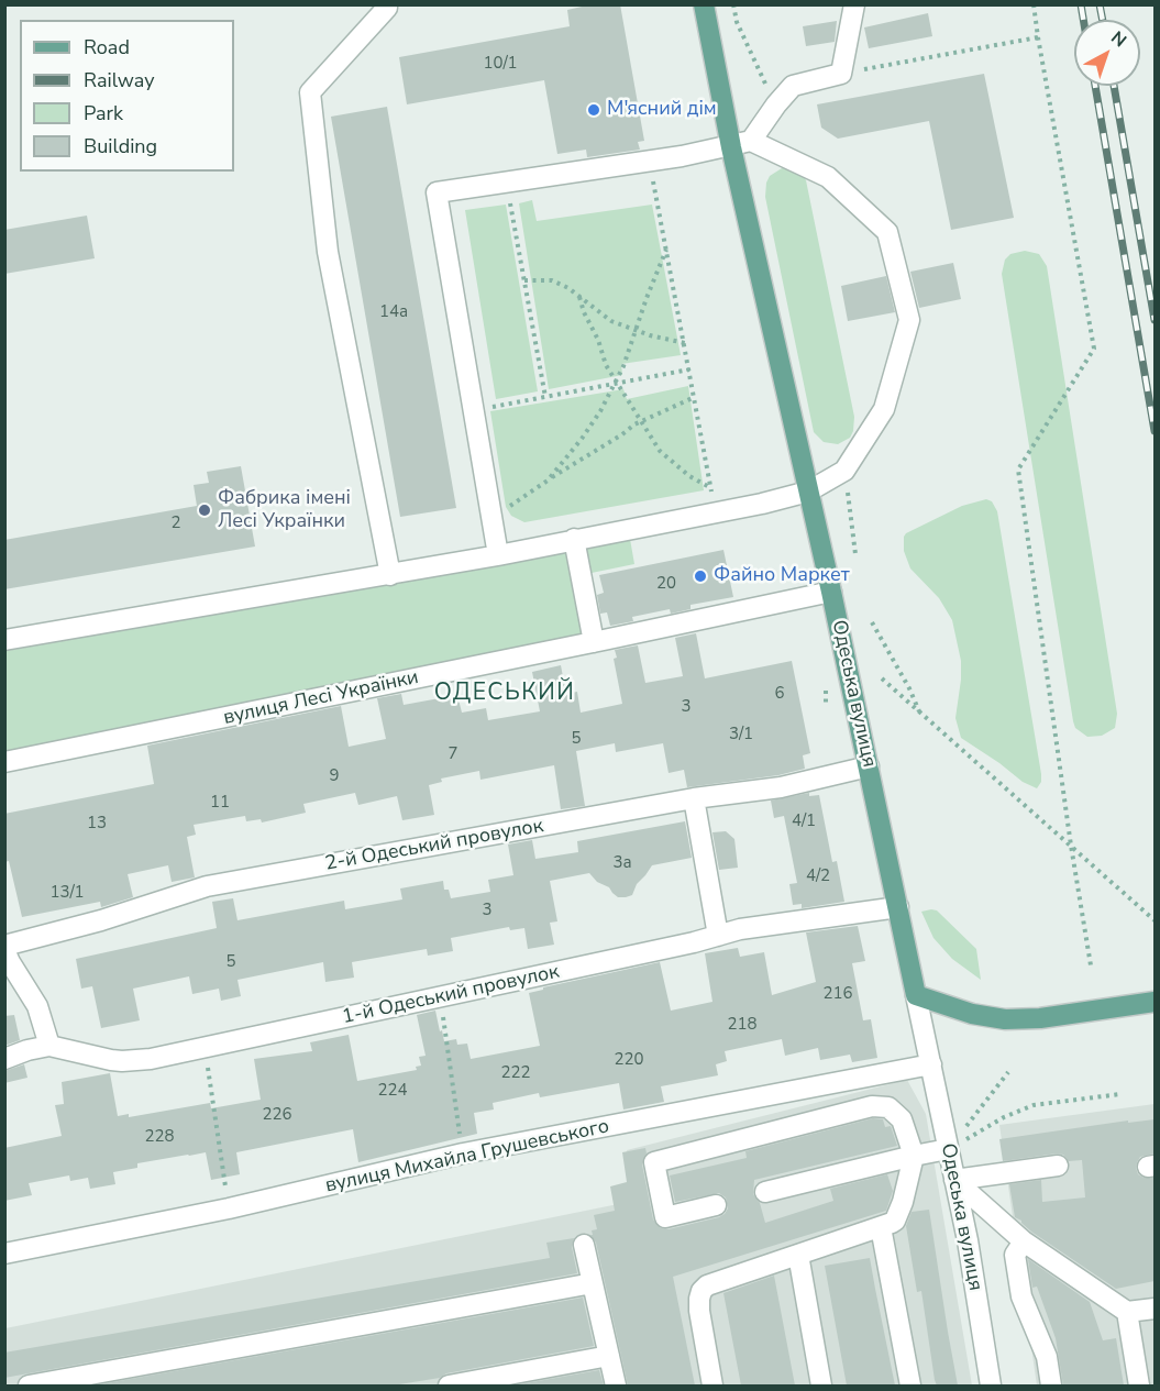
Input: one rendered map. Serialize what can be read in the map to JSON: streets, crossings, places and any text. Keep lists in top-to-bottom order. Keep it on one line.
{"streets":{"main road":["Одеська вулиця"],"street":["вулиця Лесі Українки","2-й Одеський провулок","1-й Одеський провулок","вулиця Михайла Грушевського"]},"crossings":[["Одеська вулиця","вулиця Лесі Українки"],["Одеська вулиця","2-й Одеський провулок"],["Одеська вулиця","1-й Одеський провулок"],["Одеська вулиця","вулиця Михайла Грушевського"]],"districts":["ОДЕСЬКИЙ"],"places":["М'ясний дім","Фабрика імені Лесі Українки","Файно Маркет"],"house_numbers":["10/1","14а","2","20","6","3","3/1","5","7","9","11","4/1","13","3а","4/2","13/1","3","5","216","218","220","222","224","226","228"],"legend":["Road","Railway","Park","Building"],"north":"top right"}
